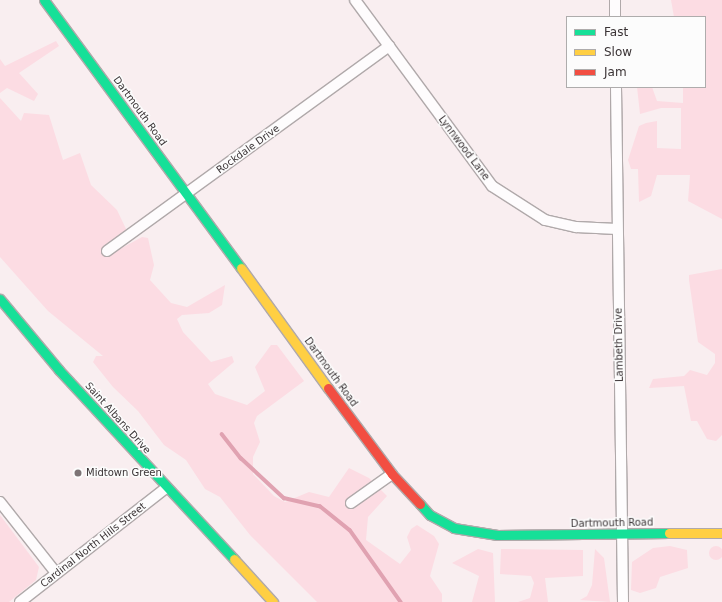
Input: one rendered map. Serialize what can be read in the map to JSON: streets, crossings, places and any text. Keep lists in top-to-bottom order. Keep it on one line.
{"streets":{"street":["Dartmouth Road","Lynnwood Lane","Rockdale Drive","Lambeth Drive","Saint Albans Drive","Cardinal North Hills Street"]},"crossings":[["Dartmouth Road","Rockdale Drive"],["Dartmouth Road","Lambeth Drive"],["Lynnwood Lane","Rockdale Drive"],["Lynnwood Lane","Lambeth Drive"],["Saint Albans Drive","Cardinal North Hills Street"]],"places":["Midtown Green"],"legend":["Fast","Slow","Jam"]}
